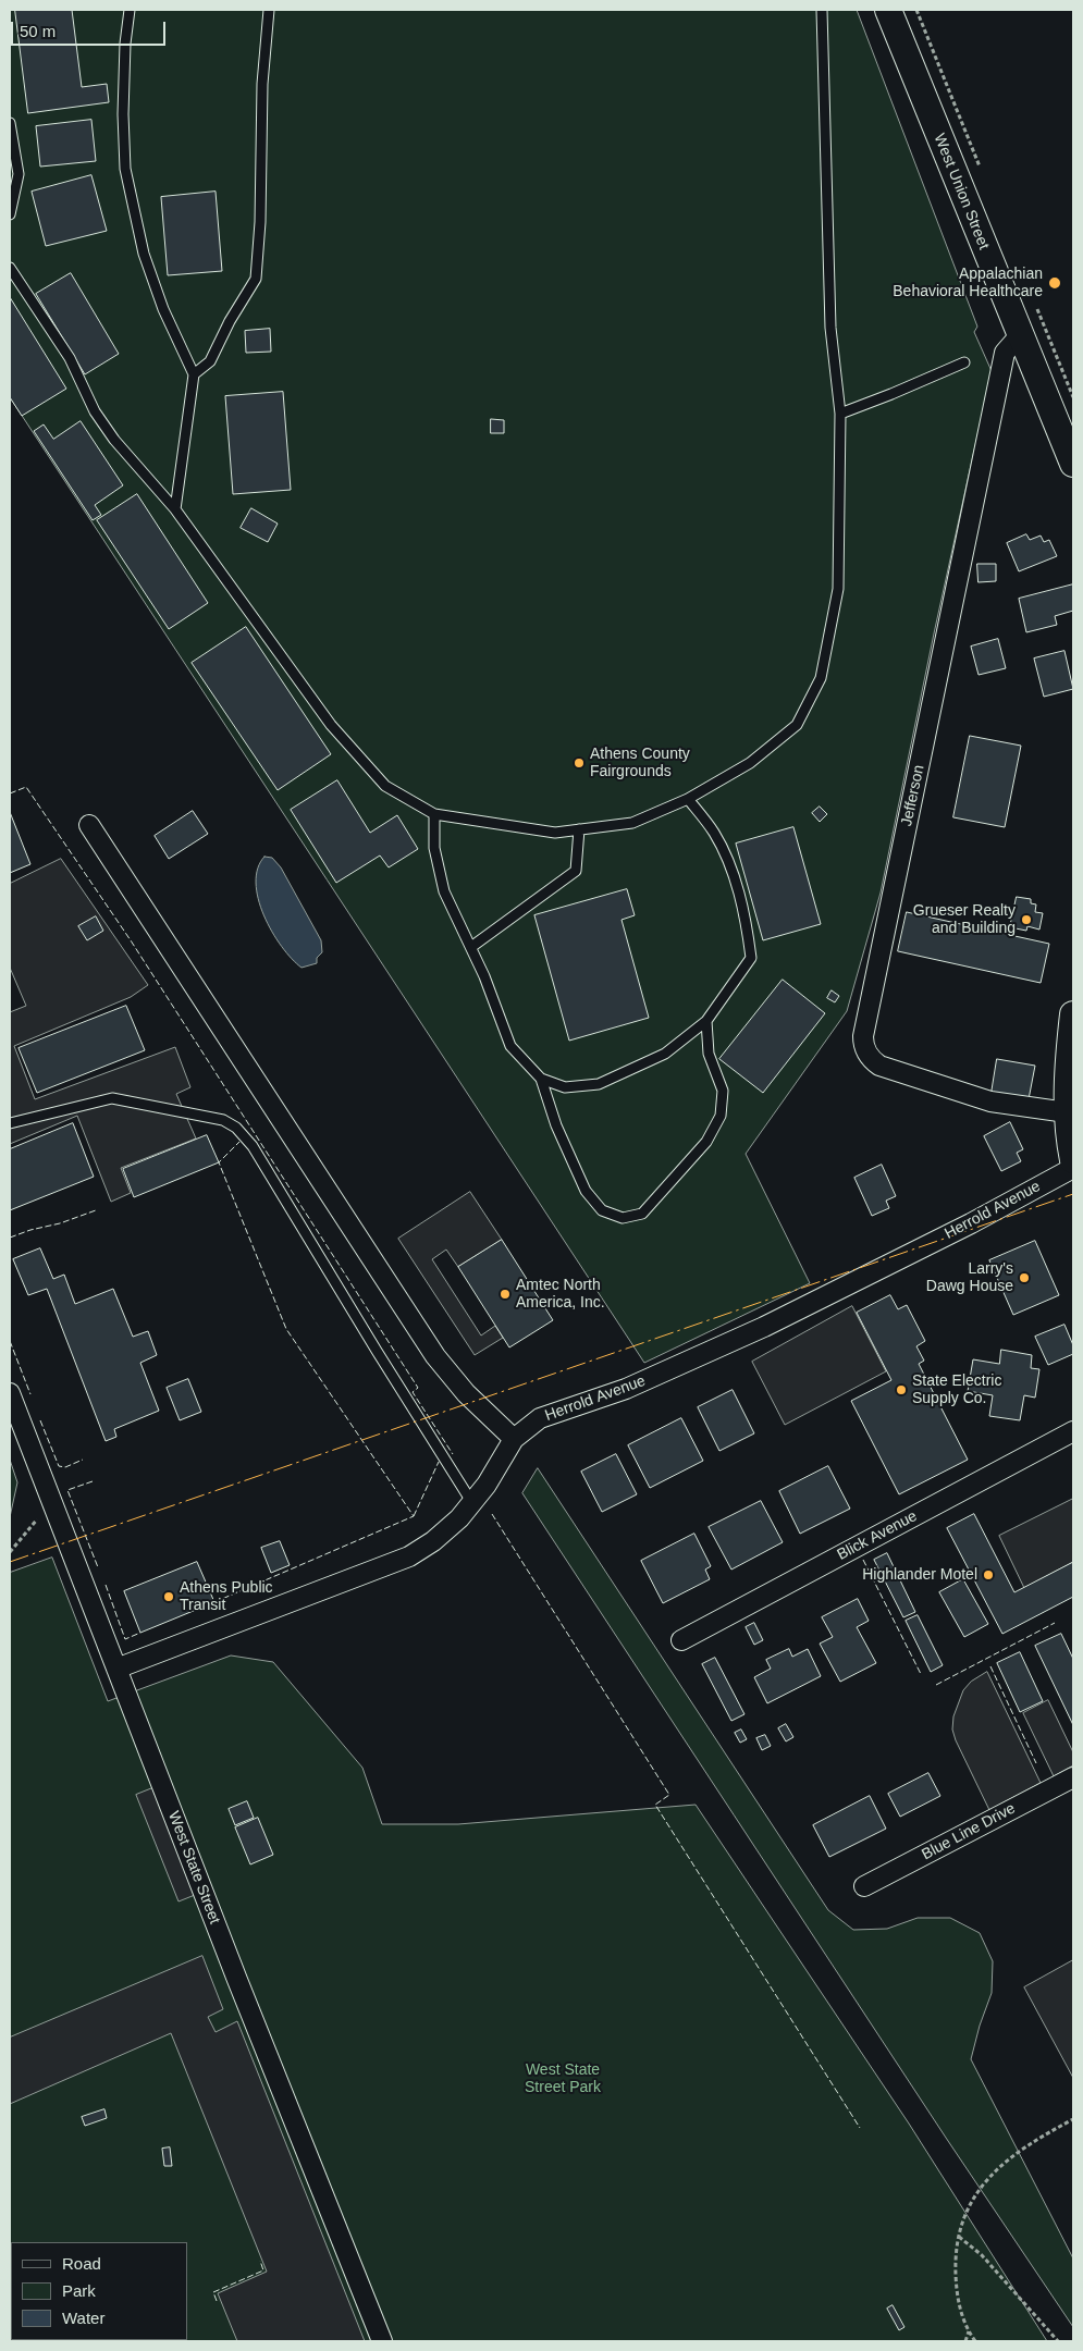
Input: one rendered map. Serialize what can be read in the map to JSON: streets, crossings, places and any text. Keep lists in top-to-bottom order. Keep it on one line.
{"streets":{"main road":["West Union Street"],"street":["Jefferson","Herrold Avenue","Blick Avenue","Blue Line Drive","West State Street"]},"crossings":[["West Union Street","Jefferson"],["Herrold Avenue","West State Street"]],"parks":["West State Street Park"],"places":["Appalachian Behavioral Healthcare","Athens County Fairgrounds","Grueser Realty and Building","Larry's Dawg House","Amtec North America, Inc.","State Electric Supply Co.","Highlander Motel","Athens Public Transit"],"legend":["Road","Park","Water"],"scale_bar":"50 m"}
